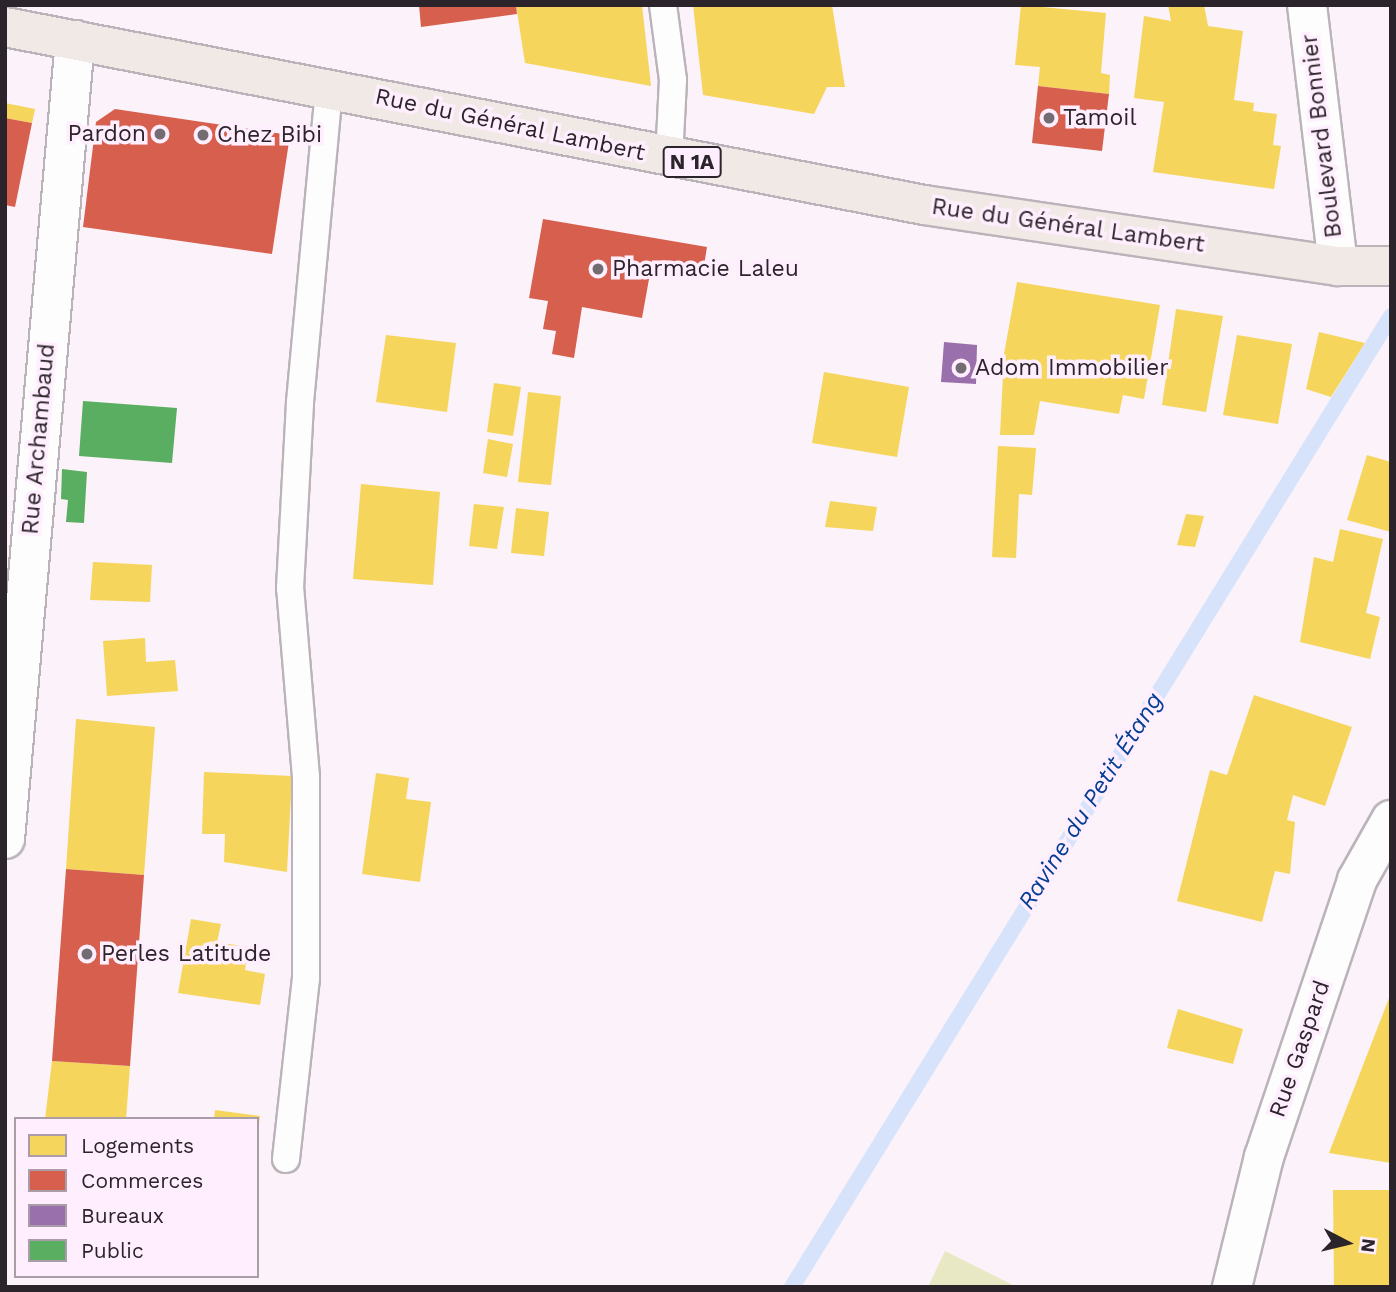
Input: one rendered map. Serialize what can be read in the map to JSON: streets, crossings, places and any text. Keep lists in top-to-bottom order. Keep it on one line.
{"streets":{"main road":["Rue du Général Lambert","N 1A"],"street":["Boulevard Bonnier","Rue Archambaud","Rue Gaspard"]},"crossings":[["Rue du Général Lambert","Boulevard Bonnier"],["Rue du Général Lambert","Rue Archambaud"]],"water":["Ravine du Petit Étang"],"places":["Tamoil","Pardon","Chez Bibi","Pharmacie Laleu","Adom Immobilier","Perles Latitude"],"legend":["Logements","Commerces","Bureaux","Public"],"north":"right"}
